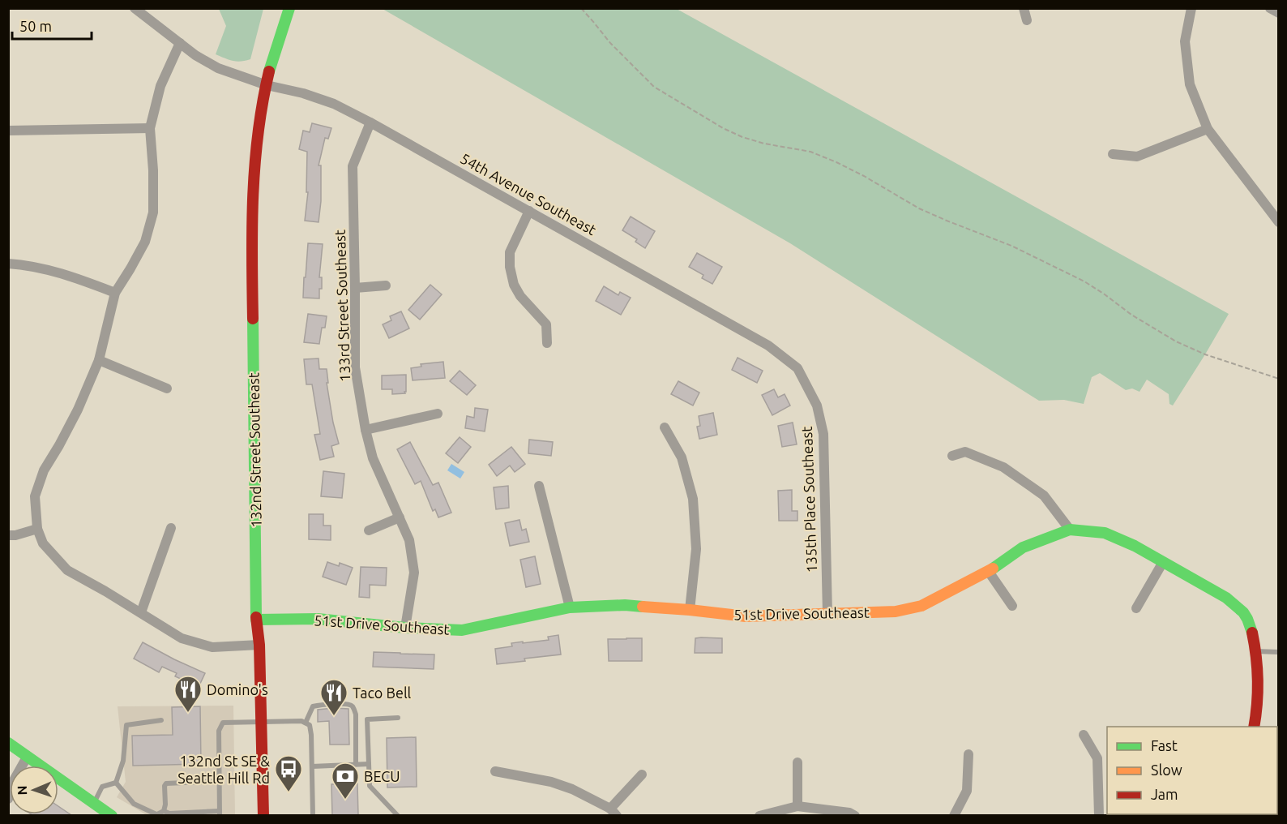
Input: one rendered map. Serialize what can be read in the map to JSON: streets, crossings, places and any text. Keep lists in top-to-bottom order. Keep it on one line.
{"streets":{"street":["54th Avenue Southeast","133rd Street Southeast","132nd Street Southeast","135th Place Southeast","51st Drive Southeast"]},"crossings":[["54th Avenue Southeast","133rd Street Southeast"],["54th Avenue Southeast","132nd Street Southeast"],["54th Avenue Southeast","135th Place Southeast"],["133rd Street Southeast","51st Drive Southeast"],["132nd Street Southeast","51st Drive Southeast"],["135th Place Southeast","51st Drive Southeast"]],"places":{"restaurant":["Domino's","Taco Bell"],"bus stop":["132nd St SE & Seattle Hill Rd"],"bank":["BECU"]},"legend":["Fast","Slow","Jam"],"scale_bar":"50 m","north":"left"}
